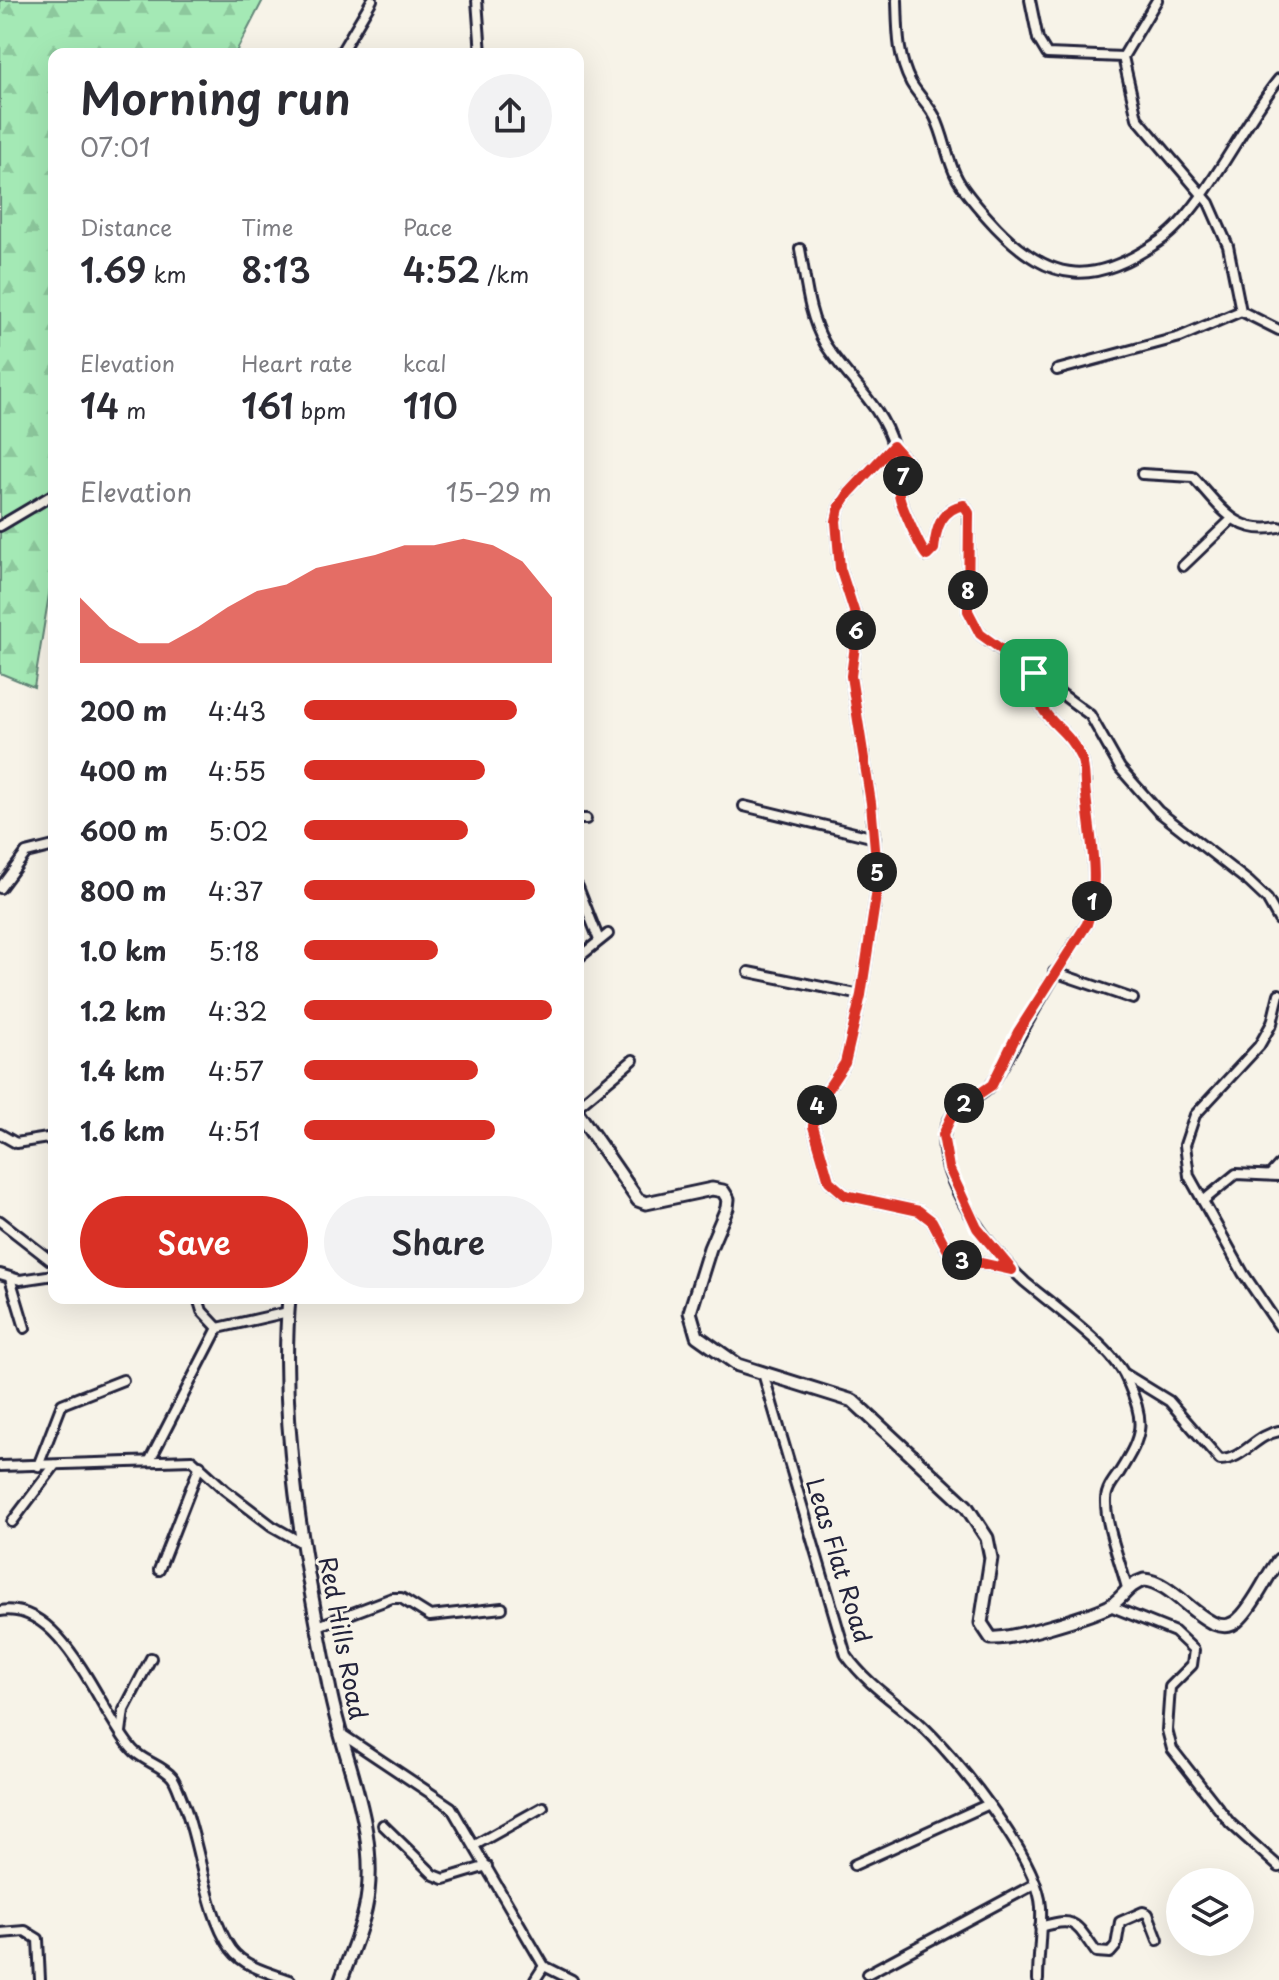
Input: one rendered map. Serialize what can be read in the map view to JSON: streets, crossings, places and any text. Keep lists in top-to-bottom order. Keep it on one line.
{"streets":{"main road":["Red Hills Road"],"street":["Leas Flat Road"]},"page":{"heading":["Morning run","07:01"],"stats":[["Distance","1.69 km"],["Time","8:13"],["Pace","4:52 /km"],["Elevation","14 m"],["Heart rate","161 bpm"],["kcal","110"]],"pins":["7","8","6","5","1","2","4","3"],"chart":["Elevation","15–29 m"],"list":[{"name":"200 m","note":"4:43"},{"name":"400 m","note":"4:55"},{"name":"600 m","note":"5:02"},{"name":"800 m","note":"4:37"},{"name":"1.0 km","note":"5:18"},{"name":"1.2 km","note":"4:32"},{"name":"1.4 km","note":"4:57"},{"name":"1.6 km","note":"4:51"}],"buttons":["Save","Share"]}}
